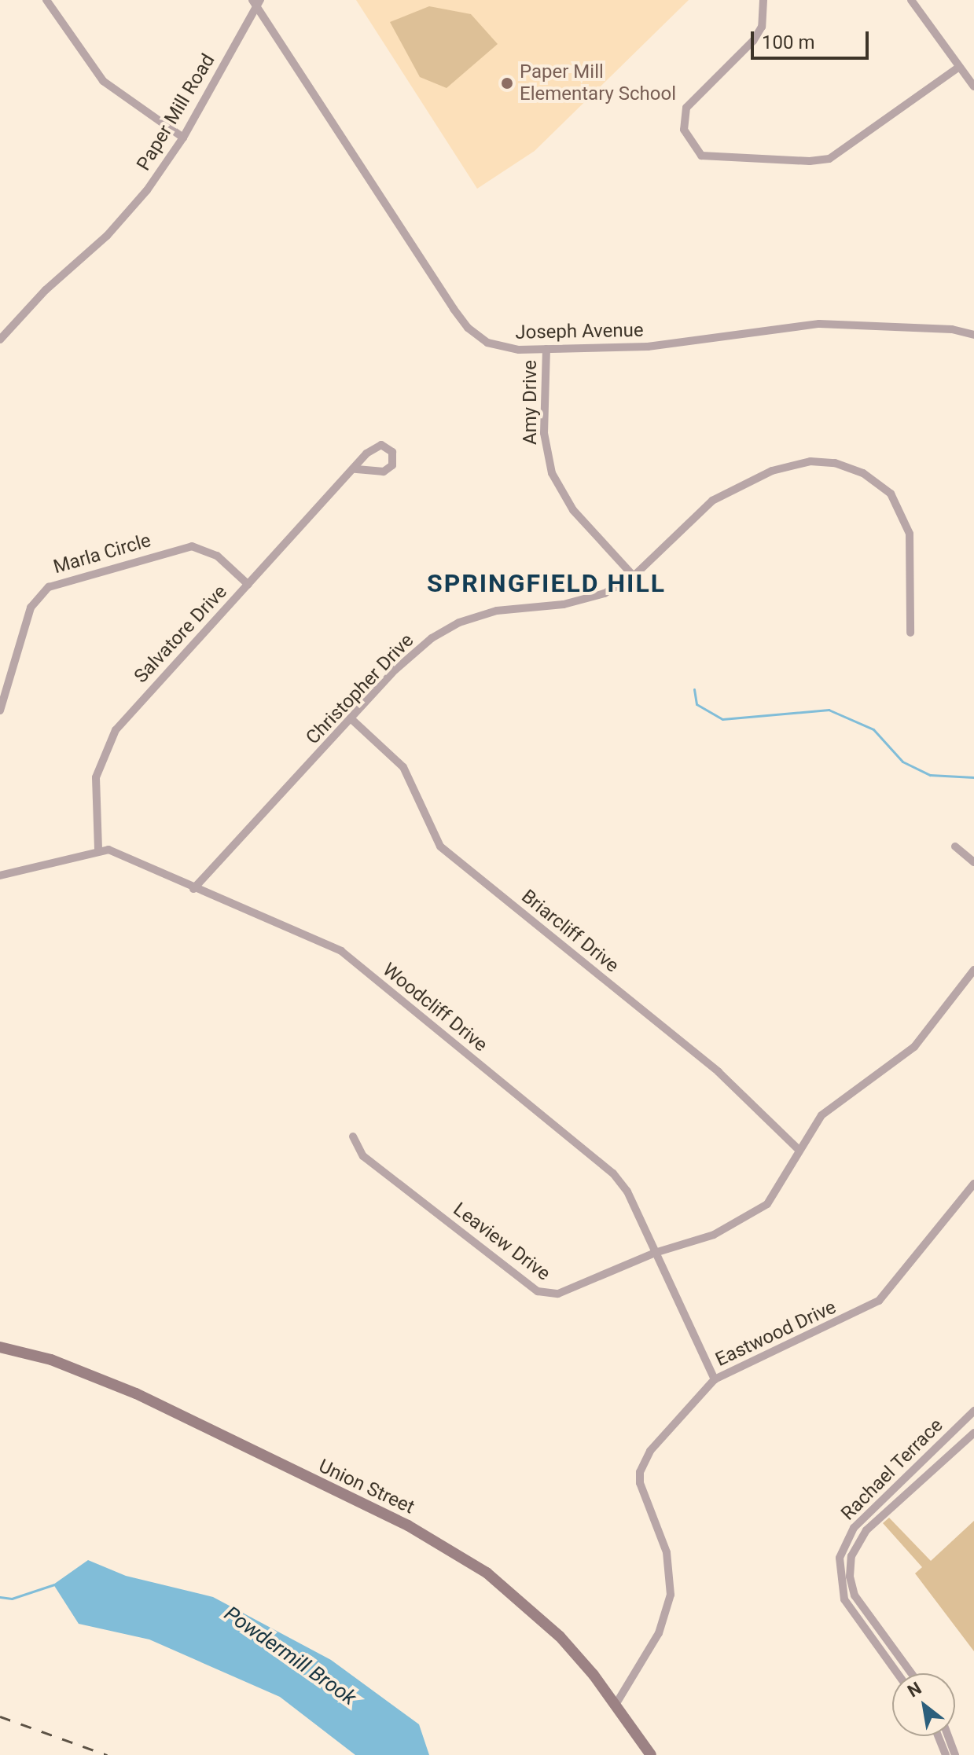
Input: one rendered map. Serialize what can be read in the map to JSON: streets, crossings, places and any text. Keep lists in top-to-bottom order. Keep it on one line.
{"streets":{"main road":["Union Street"],"street":["Paper Mill Road","Joseph Avenue","Amy Drive","Marla Circle","Salvatore Drive","Christopher Drive","Briarcliff Drive","Woodcliff Drive","Leaview Drive","Eastwood Drive","Rachael Terrace"]},"crossings":[["Paper Mill Road","Joseph Avenue"],["Joseph Avenue","Amy Drive"],["Amy Drive","Christopher Drive"],["Marla Circle","Salvatore Drive"],["Salvatore Drive","Woodcliff Drive"],["Christopher Drive","Briarcliff Drive"],["Christopher Drive","Woodcliff Drive"],["Briarcliff Drive","Leaview Drive"],["Woodcliff Drive","Leaview Drive"],["Woodcliff Drive","Eastwood Drive"],["Eastwood Drive","Union Street"]],"districts":["SPRINGFIELD HILL"],"water":["Powdermill Brook"],"places":["Paper Mill Elementary School"],"scale_bar":"100 m","north":"top left"}
